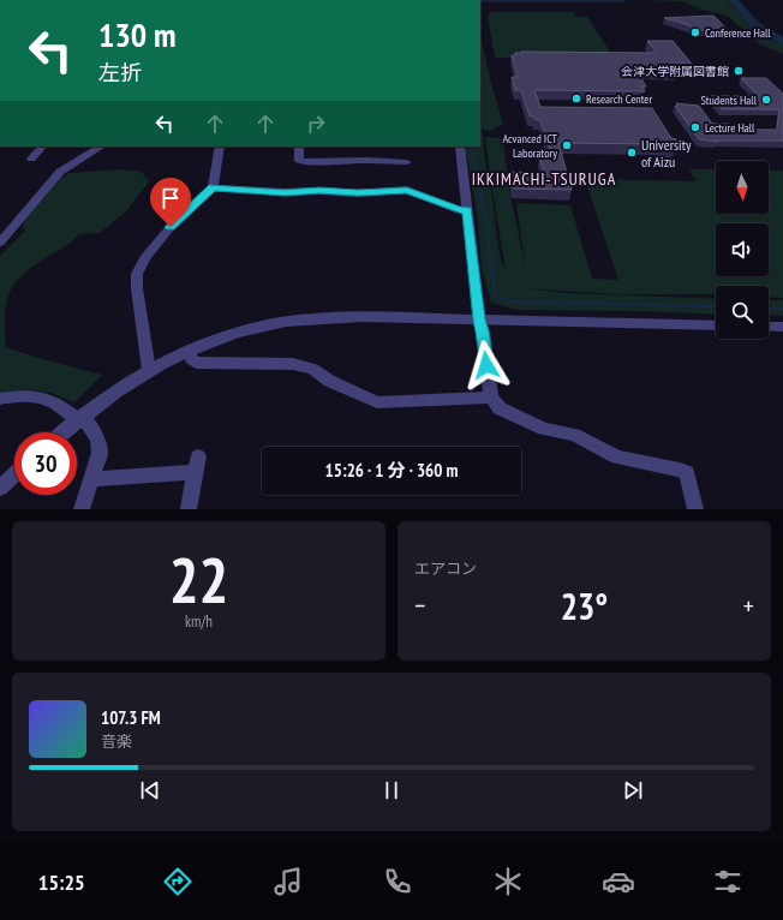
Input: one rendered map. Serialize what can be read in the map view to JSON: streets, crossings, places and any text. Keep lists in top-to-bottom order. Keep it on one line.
{"districts":["IKKIMACHI-TSURUGA"],"places":["Conference Hall","会津大学附属図書館","Research Center","Students Hall","Lecture Hall","Acvanced ICT Laboratory","University of Aizu"],"north":"bottom","page":{"turn":["130 m","左折"],"limit":"30","trip":"15:26 · 1 分 · 360 m","tile":[["22","km/h"],"エアコン"],"heat":["−","23°","+"],"song":["107.3 FM","音楽"],"tabs":"15:25"}}
